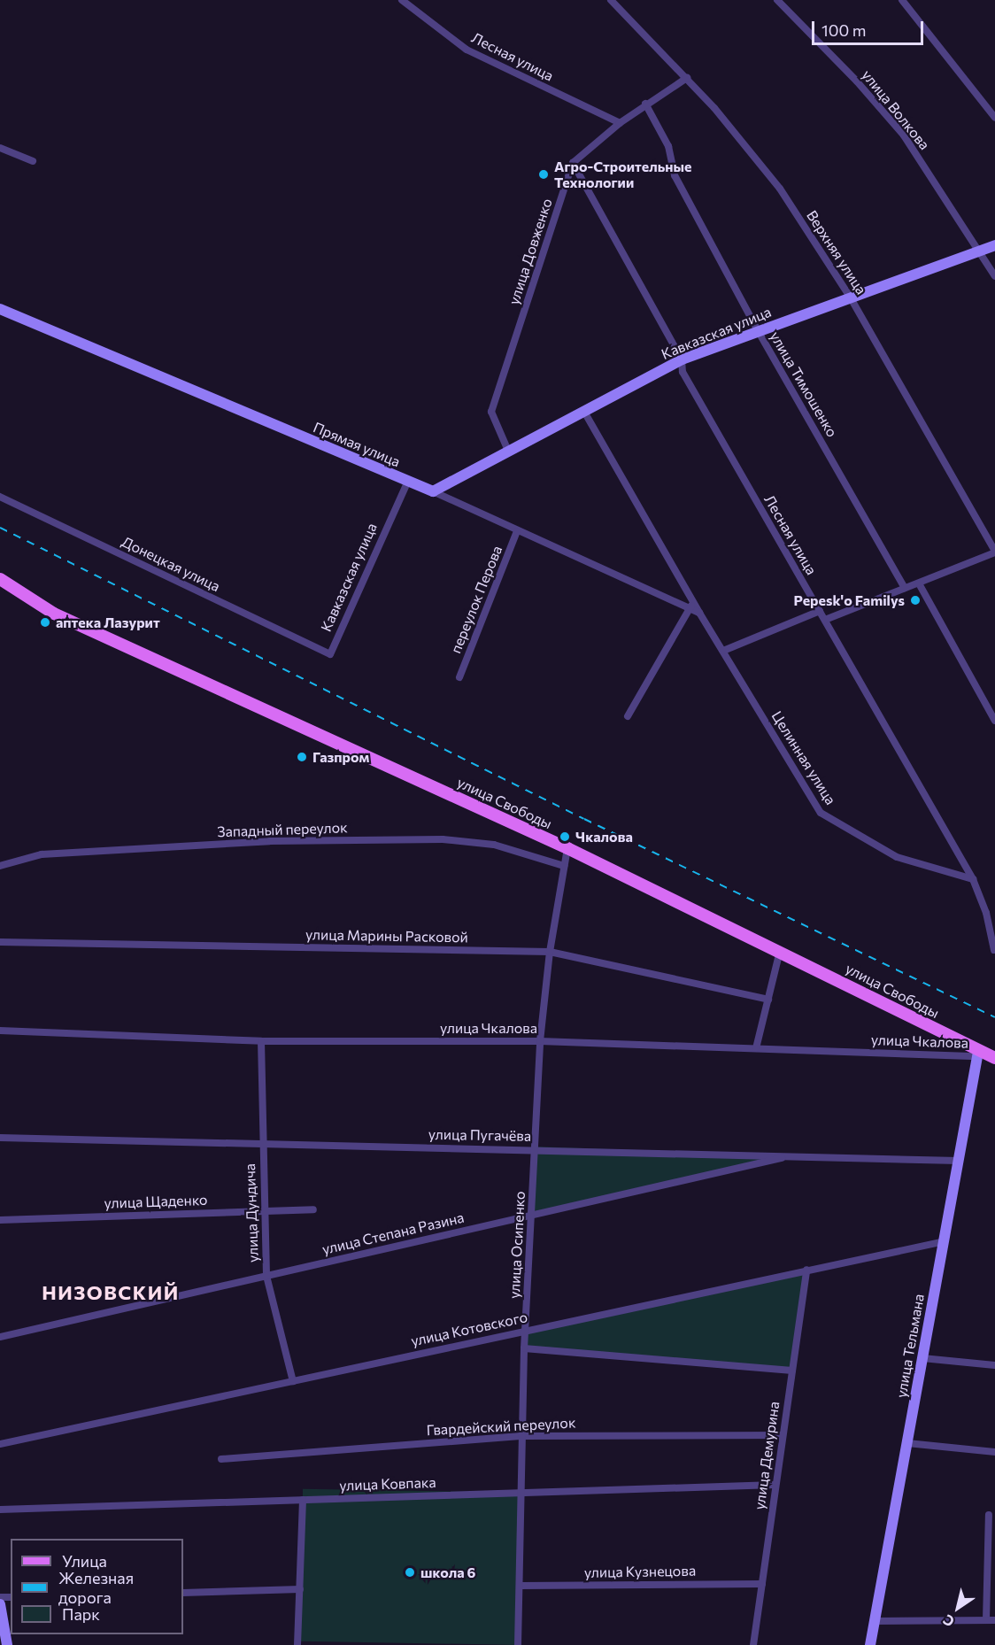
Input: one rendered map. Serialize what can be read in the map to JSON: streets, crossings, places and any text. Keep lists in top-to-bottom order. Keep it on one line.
{"streets":{"main road":["улица Свободы"],"street":["Лесная улица","улица Волкова","улица Довженко","Верхняя улица","Кавказская улица","улица Тимошенко","Прямая улица","Донецкая улица","переулок Перова","Целинная улица","Западный переулок","улица Марины Расковой","улица Чкалова","улица Пугачёва","улица Щаденко","улица Дундича","улица Степана Разина","улица Осипенко","улица Котовского","улица Тельмана","Гвардейский переулок","улица Демурина","улица Ковпака","улица Кузнецова"]},"crossings":[["Лесная улица","улица Довженко"],["Лесная улица","Кавказская улица"],["Лесная улица","Целинная улица"],["улица Волкова","Кавказская улица"],["улица Довженко","Кавказская улица"],["Верхняя улица","Кавказская улица"],["Кавказская улица","улица Тимошенко"],["Кавказская улица","Прямая улица"],["Кавказская улица","Донецкая улица"],["Прямая улица","переулок Перова"],["Прямая улица","Целинная улица"],["улица Свободы","улица Чкалова"],["улица Свободы","улица Осипенко"],["улица Свободы","улица Тельмана"],["Западный переулок","улица Осипенко"],["улица Марины Расковой","улица Осипенко"],["улица Чкалова","улица Дундича"],["улица Чкалова","улица Осипенко"],["улица Чкалова","улица Тельмана"],["улица Пугачёва","улица Дундича"],["улица Пугачёва","улица Степана Разина"],["улица Пугачёва","улица Осипенко"],["улица Пугачёва","улица Тельмана"],["улица Щаденко","улица Дундича"],["улица Дундича","улица Степана Разина"],["улица Дундича","улица Котовского"],["улица Степана Разина","улица Осипенко"],["улица Осипенко","улица Котовского"],["улица Осипенко","Гвардейский переулок"],["улица Осипенко","улица Ковпака"],["улица Осипенко","улица Кузнецова"],["улица Котовского","улица Тельмана"],["улица Котовского","улица Демурина"],["Гвардейский переулок","улица Демурина"],["улица Демурина","улица Ковпака"],["улица Демурина","улица Кузнецова"]],"districts":["НИЗОВСКИЙ"],"places":["Агро-Строительные Технологии","Pepesk'o Familys","аптека Лазурит","Газпром","Чкалова","школа 6"],"legend":["Улица","Железная дорога","Парк"],"scale_bar":"100 m","north":"bottom left"}
